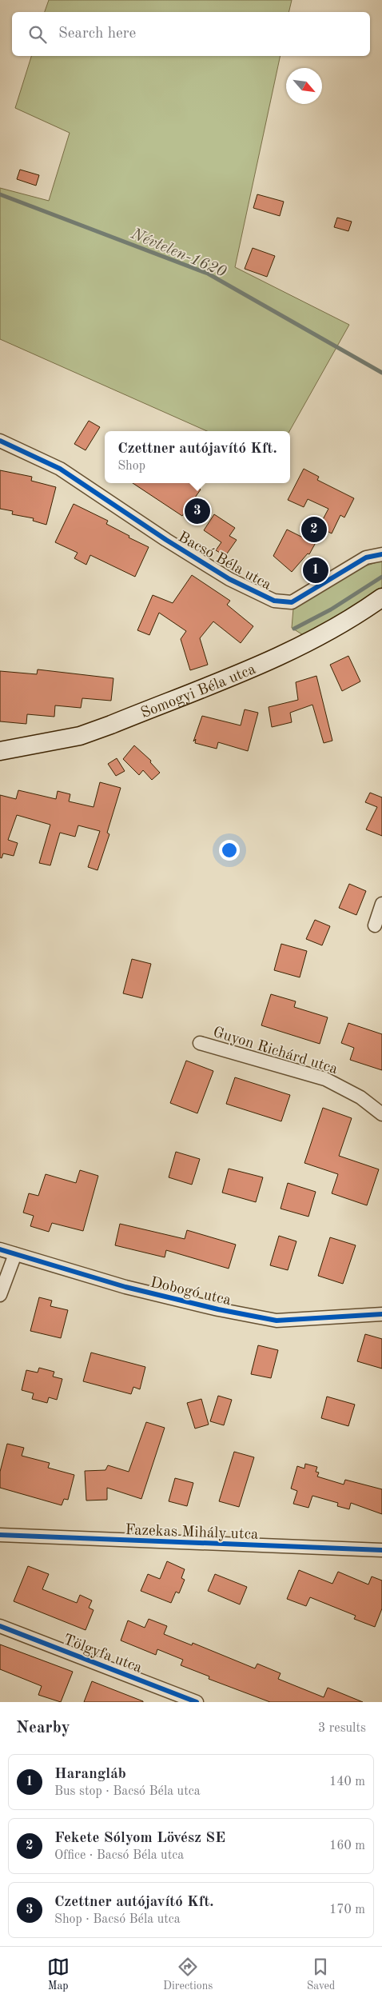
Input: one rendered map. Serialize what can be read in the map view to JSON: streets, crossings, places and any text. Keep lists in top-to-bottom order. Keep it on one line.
{"streets":{"main road":["Somogyi Béla utca"],"street":["Bacsó Béla utca","Guyon Richárd utca","Dobogó utca","Fazekas Mihály utca","Tölgyfa utca"]},"water":["Névtelen-1620"],"north":"bottom right","page":{"search":"Search here","popup":["Czettner autójavító Kft.","Shop"],"pins":["3","2","1"],"heading":["Nearby","3 results"],"list":[{"mark":"1","name":"Harangláb","note":"Bus stop · Bacsó Béla utca","value":"140 m"},{"mark":"2","name":"Fekete Sólyom Lövész SE","note":"Office · Bacsó Béla utca","value":"160 m"},{"mark":"3","name":"Czettner autójavító Kft.","note":"Shop · Bacsó Béla utca","value":"170 m"}],"nav":["Map","Directions","Saved"]}}
